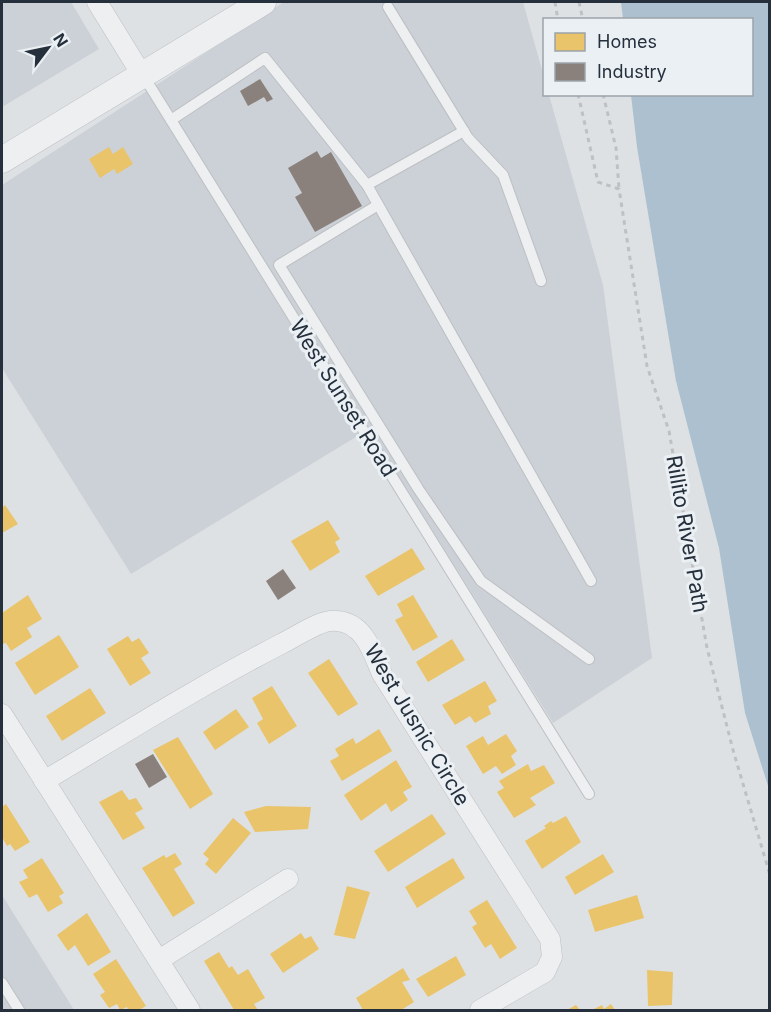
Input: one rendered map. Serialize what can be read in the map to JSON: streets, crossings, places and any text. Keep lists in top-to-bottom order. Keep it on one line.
{"streets":{"street":["West Sunset Road","West Jusnic Circle"],"path":["Rillito River Path"]},"legend":["Homes","Industry"],"north":"top right"}
